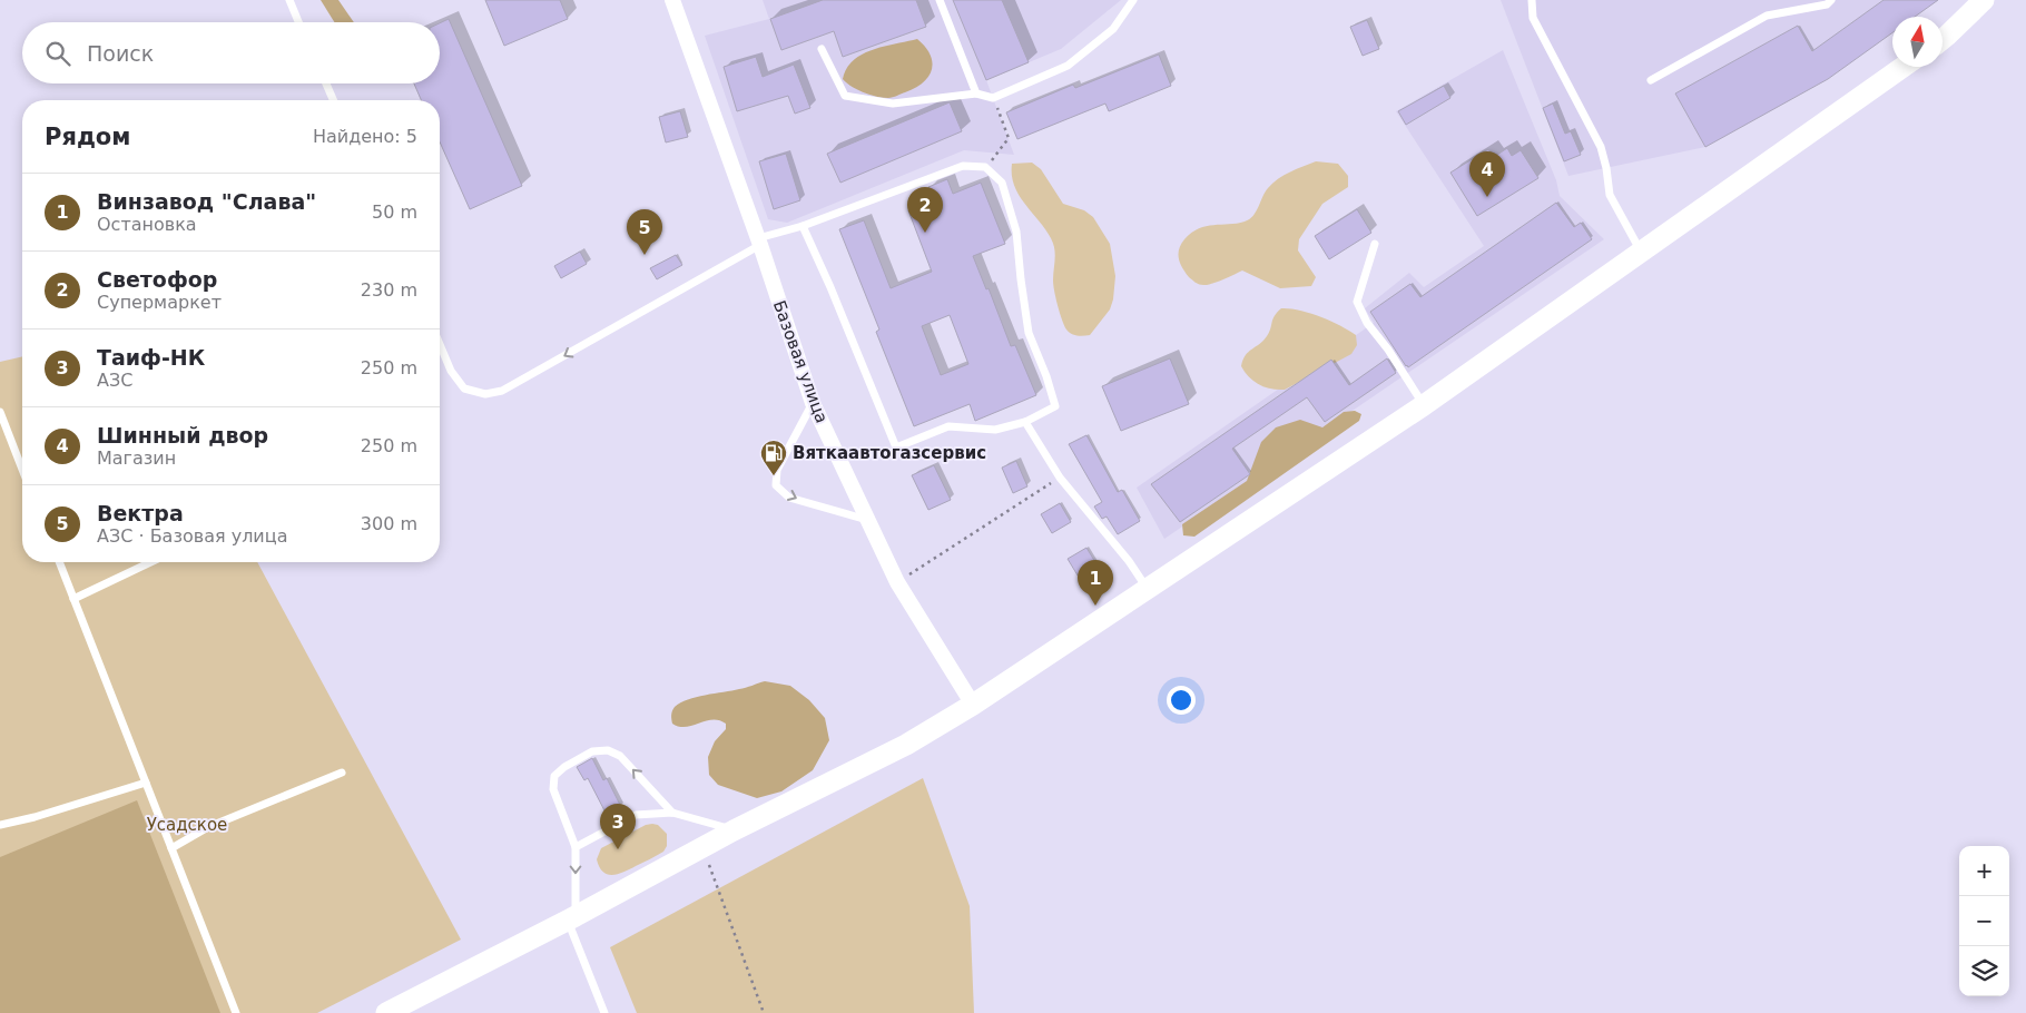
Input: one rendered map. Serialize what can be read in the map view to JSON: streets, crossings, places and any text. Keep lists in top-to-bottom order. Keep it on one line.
{"streets":{"street":["Базовая улица"]},"parks":["Усадское"],"places":{"fuel station":["Вяткаавтогазсервис"]},"north":"top","page":{"search":"Поиск","heading":["Рядом","Найдено: 5"],"pins":["4","2","5","1","3"],"list":[{"mark":"1","name":"Винзавод \"Слава\"","note":"Остановка","value":"50 m"},{"mark":"2","name":"Светофор","note":"Супермаркет","value":"230 m"},{"mark":"3","name":"Таиф-НК","note":"АЗС","value":"250 m"},{"mark":"4","name":"Шинный двор","note":"Магазин","value":"250 m"},{"mark":"5","name":"Вектра","note":"АЗС · Базовая улица","value":"300 m"}],"map_buttons":["+","−"]}}
